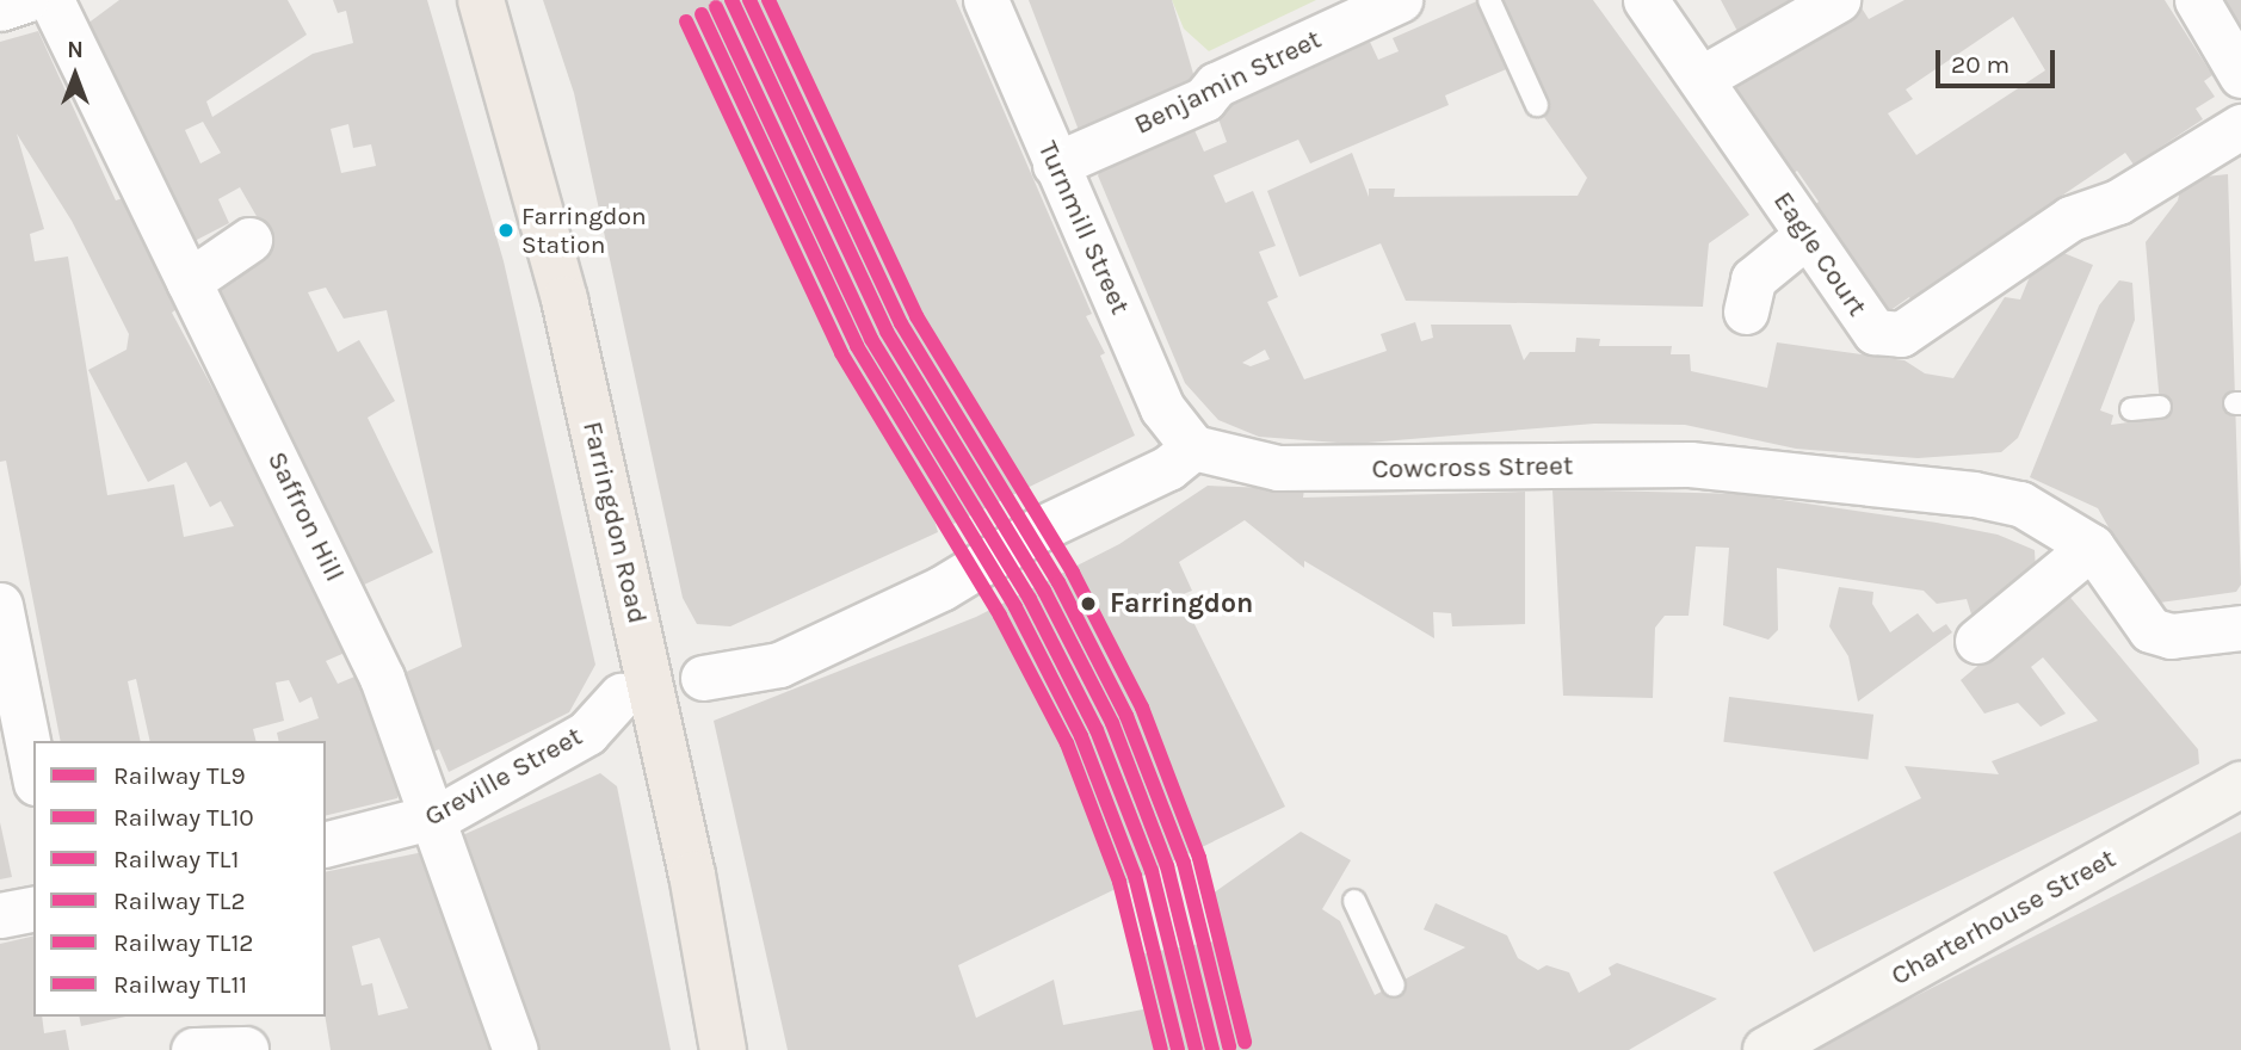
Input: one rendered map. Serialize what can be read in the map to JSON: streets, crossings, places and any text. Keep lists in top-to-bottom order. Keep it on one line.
{"streets":{"main road":["Farringdon Road"],"street":["Benjamin Street","Turnmill Street","Eagle Court","Cowcross Street","Saffron Hill","Greville Street","Charterhouse Street"]},"crossings":[["Benjamin Street","Turnmill Street"],["Turnmill Street","Cowcross Street"],["Saffron Hill","Greville Street"]],"places":["Farringdon Station","Farringdon"],"lines":["rail line TL9","rail line TL1","rail line TL12","rail line TL10","rail line TL2","rail line TL11"],"legend":["Railway TL9","Railway TL10","Railway TL1","Railway TL2","Railway TL12","Railway TL11"],"scale_bar":"20 m","north":"top"}
